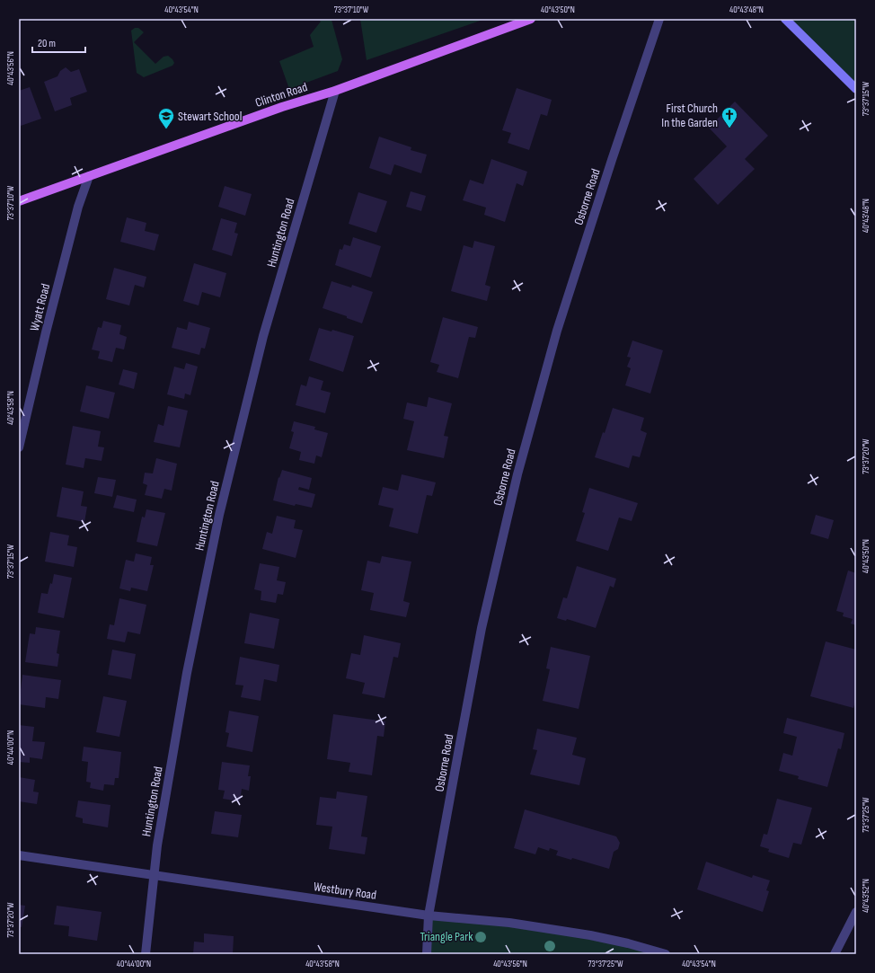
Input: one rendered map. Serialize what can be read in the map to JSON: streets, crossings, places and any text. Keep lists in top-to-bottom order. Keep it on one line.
{"streets":{"main road":["Clinton Road"],"street":["Osborne Road","Huntington Road","Wyatt Road","Westbury Road"]},"crossings":[["Clinton Road","Huntington Road"],["Clinton Road","Wyatt Road"],["Osborne Road","Westbury Road"],["Huntington Road","Westbury Road"]],"parks":["Triangle Park"],"places":{"church":["First Church In the Garden"],"school or university":["Stewart School"]},"scale_bar":"20 m","coordinates":["40°43'54\"N","73°37'10\"W","40°43'50\"N","40°43'48\"N","40°43'56\"N","73°37'15\"W","40°43'58\"N","73°37'20\"W","40°44'00\"N","73°37'25\"W","40°43'52\"N"]}
